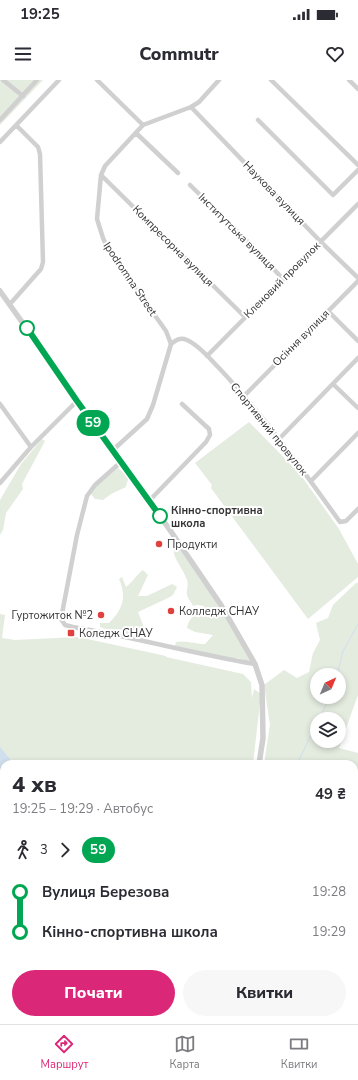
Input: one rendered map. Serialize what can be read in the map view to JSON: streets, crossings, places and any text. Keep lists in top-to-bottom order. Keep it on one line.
{"streets":{"street":["Наукова вулиця","Інститутська вулиця","Компресорна вулиця","Ipodromna Street","Кленовий провулок","Осіння вулиця","Спортивний провулок"]},"crossings":[["Наукова вулиця","Ipodromna Street"],["Наукова вулиця","Кленовий провулок"],["Інститутська вулиця","Кленовий провулок"],["Компресорна вулиця","Ipodromna Street"],["Компресорна вулиця","Кленовий провулок"],["Ipodromna Street","Спортивний провулок"],["Кленовий провулок","Спортивний провулок"],["Осіння вулиця","Спортивний провулок"]],"places":{"other":["Кінно-спортивна школа","Продукти","Колледж СНАУ","Гуртожиток №2"],"transit":["Коледж СНАУ"]},"lines":["bus line 59"],"north":"top right","page":{"status":"19:25","header":"Commutr","on_map":"59","heading":["4 хв","19:25 – 19:29 · Автобус","49 ₴"],"legs":["3","59"],"list":[{"name":"Вулиця Березова","value":"19:28"},{"name":"Кінно-спортивна школа","value":"19:29"}],"buttons":["Почати","Квитки"],"tabs":["Маршрут","Карта","Квитки"]}}
